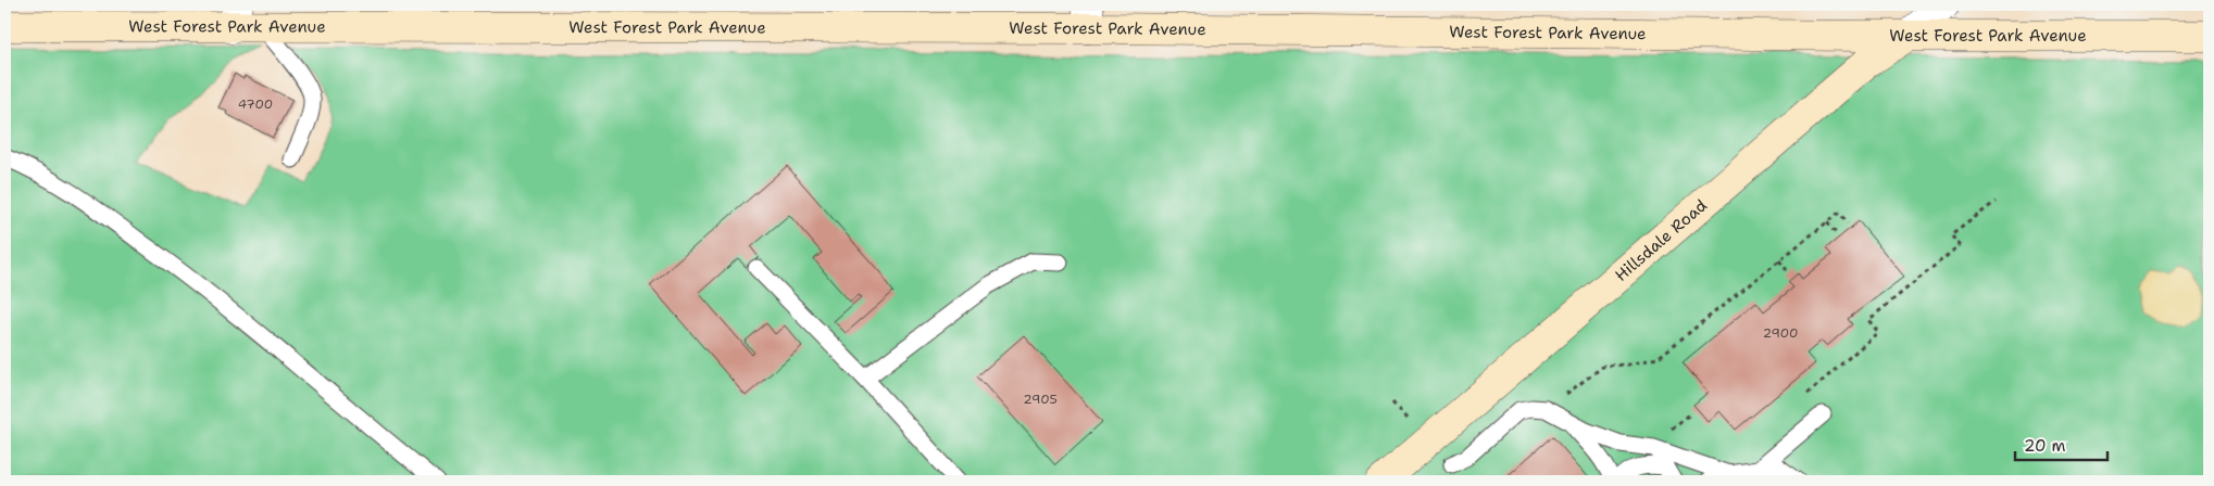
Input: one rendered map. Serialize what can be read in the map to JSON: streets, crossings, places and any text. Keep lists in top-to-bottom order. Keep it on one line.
{"streets":{"main road":["West Forest Park Avenue","Hillsdale Road"]},"crossings":[["West Forest Park Avenue","Hillsdale Road"]],"house_numbers":["4700","2900","2905"],"scale_bar":"20 m"}
